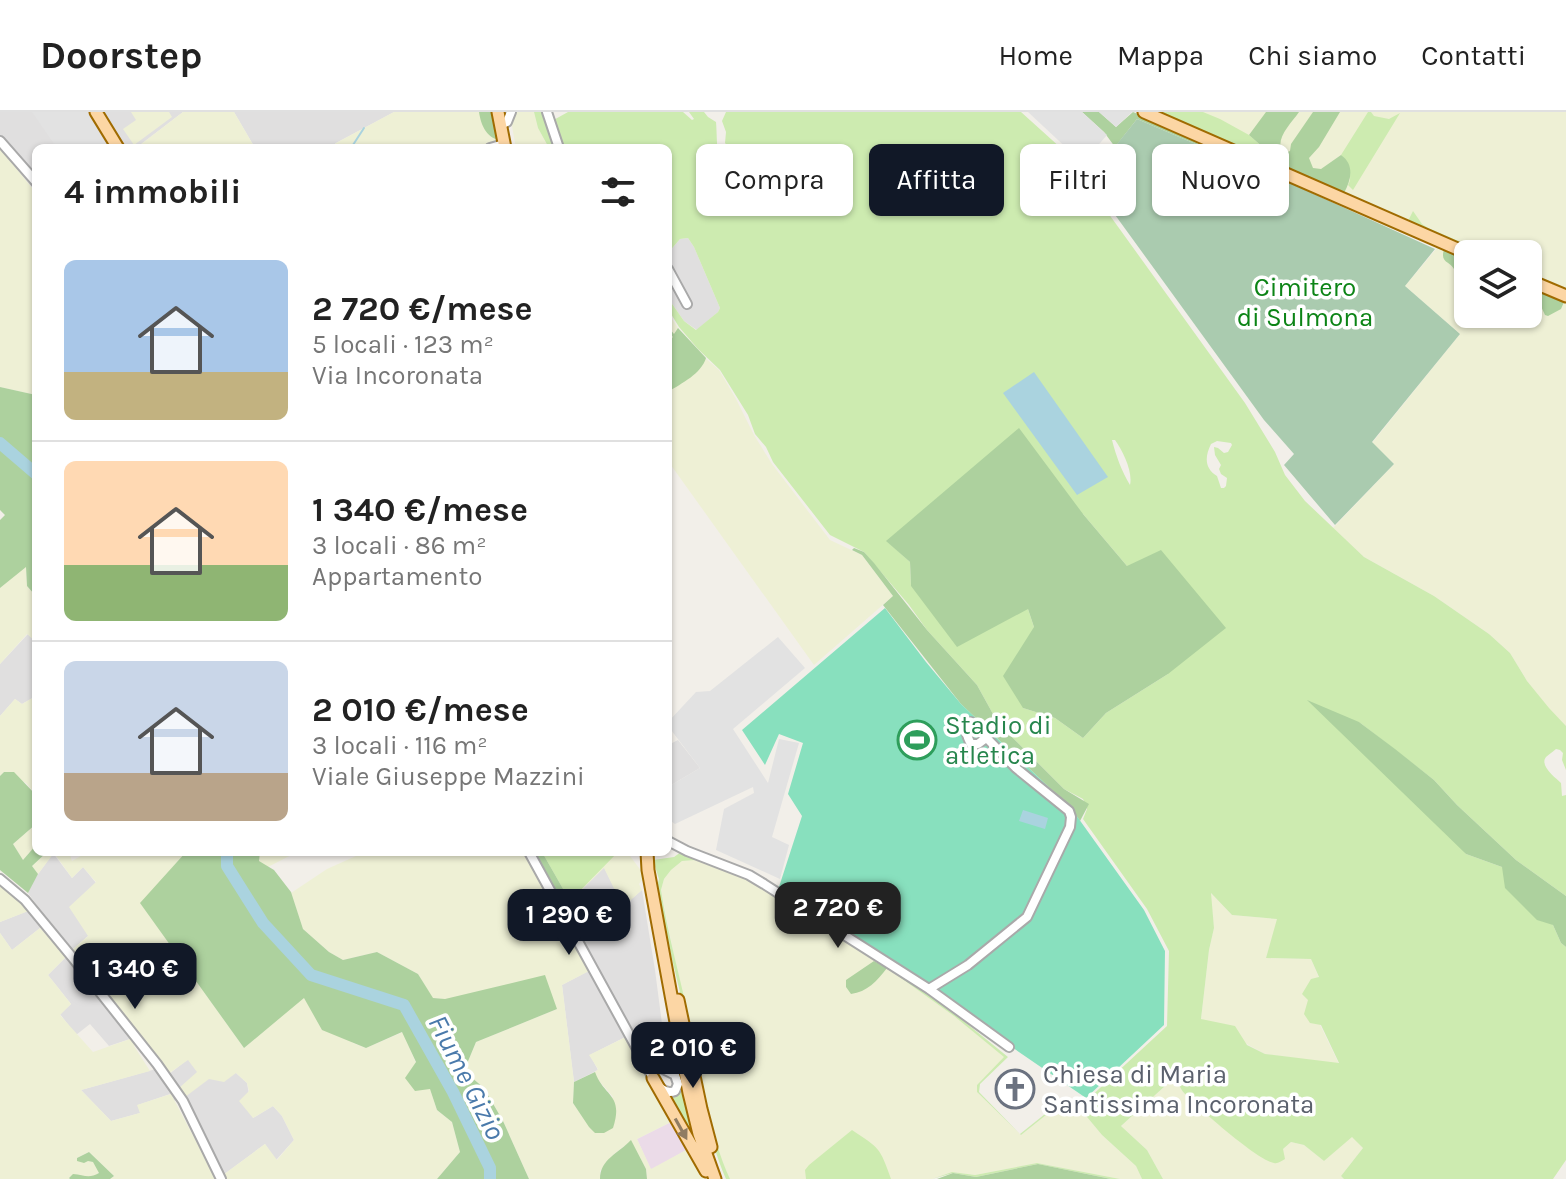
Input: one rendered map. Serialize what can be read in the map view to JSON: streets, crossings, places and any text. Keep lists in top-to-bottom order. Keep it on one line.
{"water":["Fiume Gizio"],"parks":["Cimitero di Sulmona"],"places":{"sports":["Stadio di atletica"],"church":["Chiesa di Maria Santissima Incoronata"]},"page":{"header":"Doorstep","nav":["Home","Mappa","Chi siamo","Contatti"],"chip":["Compra","Affitta","Filtri","Nuovo"],"heading":"4 immobili","list":[{"name":"2 720 €/mese","note":"5 locali · 123 m² · Via Incoronata"},{"name":"1 340 €/mese","note":"3 locali · 86 m² · Appartamento"},{"name":"2 010 €/mese","note":"3 locali · 116 m² · Viale Giuseppe Mazzini"}],"price":["2 720 €","1 290 €","1 340 €","2 010 €"]}}
